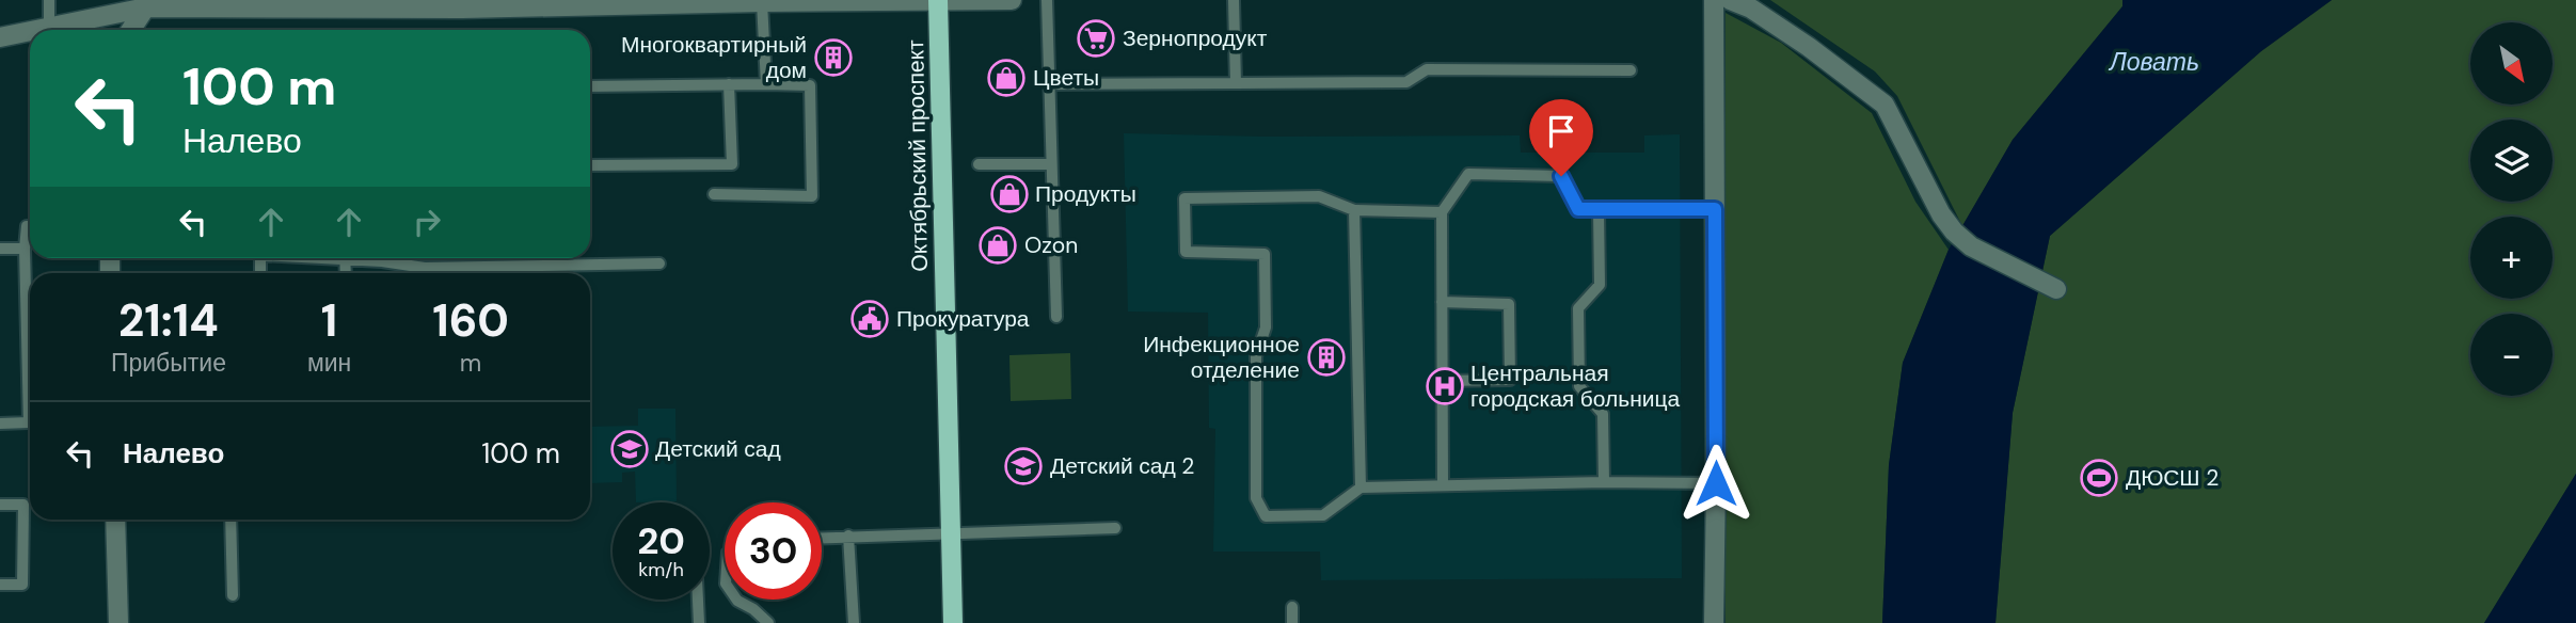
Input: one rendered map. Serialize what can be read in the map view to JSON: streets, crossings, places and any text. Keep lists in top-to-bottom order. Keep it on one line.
{"streets":{"main road":["Октябрьский проспект"]},"water":["Ловать"],"places":{"supermarket":["Зернопродукт"],"building":["Многоквартирный дом","Инфекционное отделение"],"shop":["Цветы","Продукты","Ozon"],"public building":["Прокуратура"],"hospital":["Центральная городская больница"],"school or university":["Детский сад","Детский сад 2"],"sports":["ДЮСШ 2"]},"north":"bottom right","page":{"map_buttons":["+","−"],"turn":["100 m","Налево"],"eta":["21:14","Прибытие","1","мин","160","m"],"list":[{"name":"Налево","value":"100 m"}],"speed":"20 km/h","limit":"30"}}
